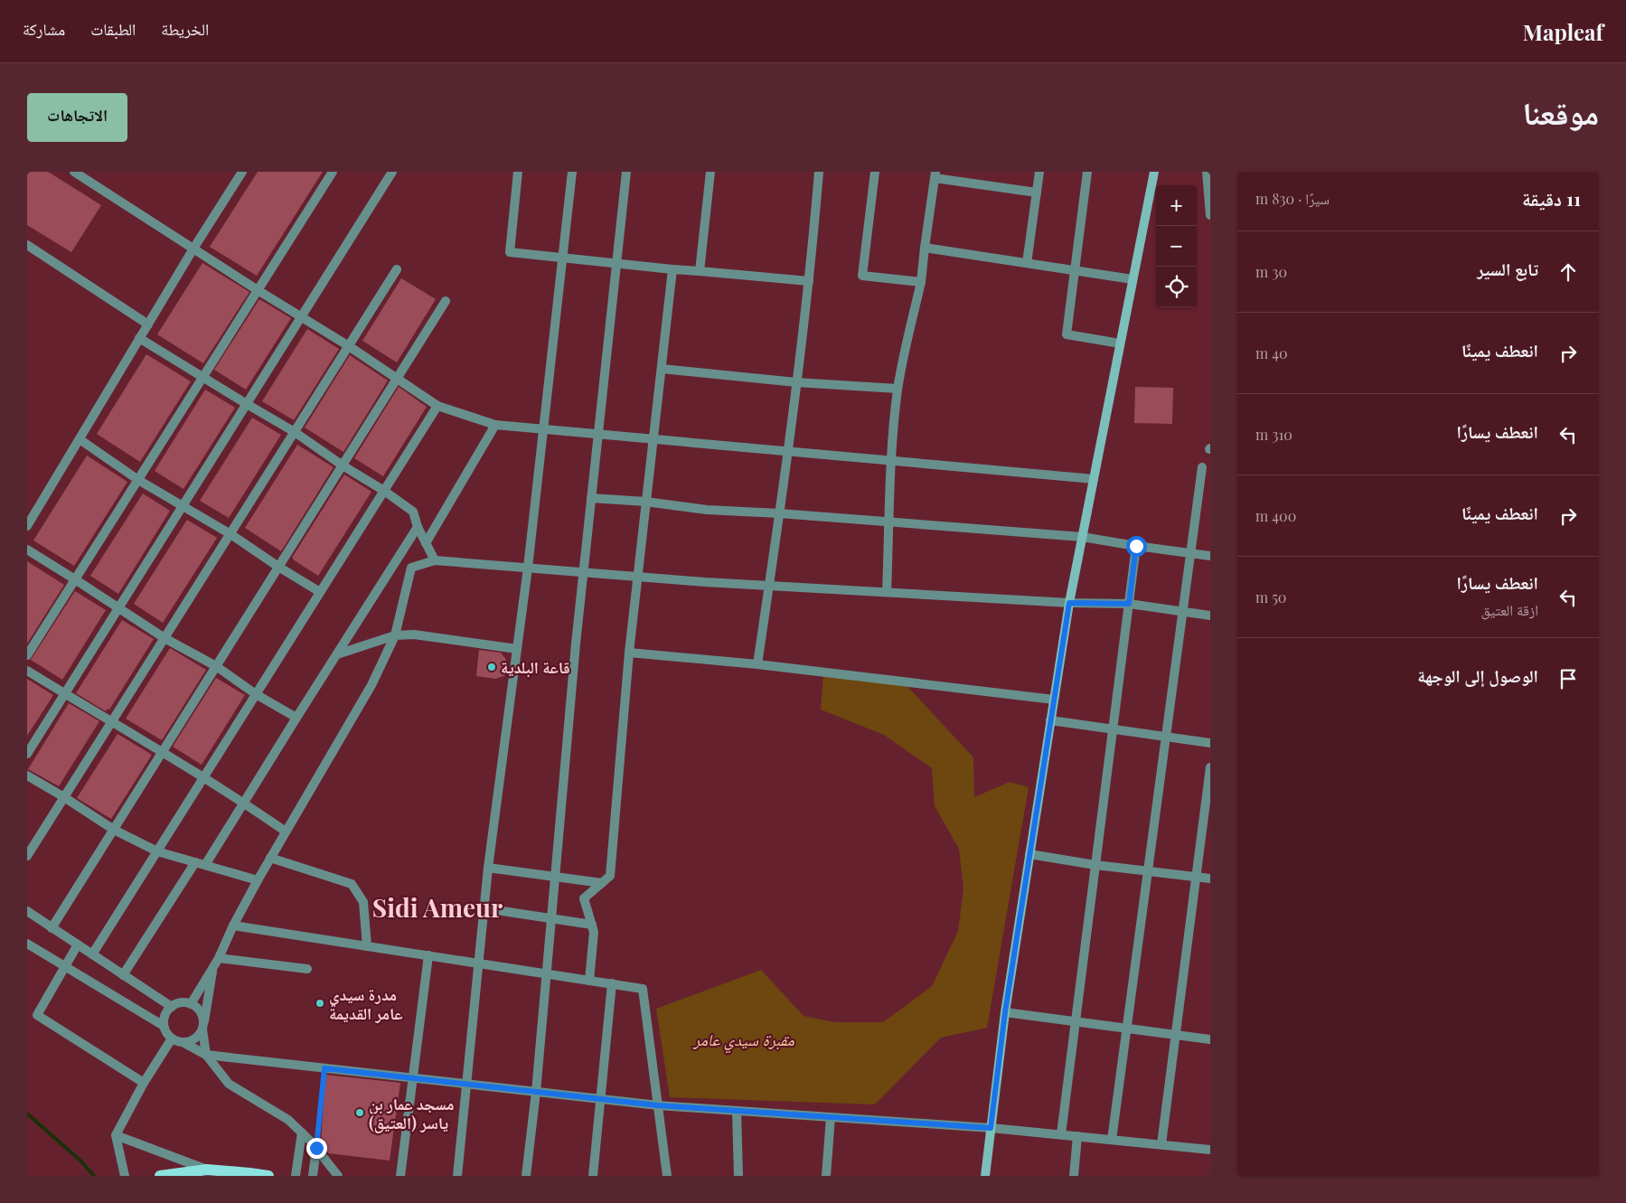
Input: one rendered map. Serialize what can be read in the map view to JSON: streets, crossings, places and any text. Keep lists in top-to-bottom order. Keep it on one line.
{"districts":["Sidi Ameur"],"parks":["مقبرة سيدي عامر"],"places":["قاعة البلدية","مدرة سيدي عامر القديمة","مسجد عمار بن ياسر (العتيق)"],"page":{"header":"Mapleaf","nav":["الخريطة","الطبقات","مشاركة"],"title":"موقعنا","buttons":"الاتجاهات","heading":["11 دقيقة","سيرًا · 830 m"],"map_buttons":["+","−"],"list":[["تابع السير","30 m"],["انعطف يمينًا","40 m"],["انعطف يسارًا","310 m"],["انعطف يمينًا","400 m"],["انعطف يسارًا","ازقة العتيق","50 m"],"الوصول إلى الوجهة"]}}
